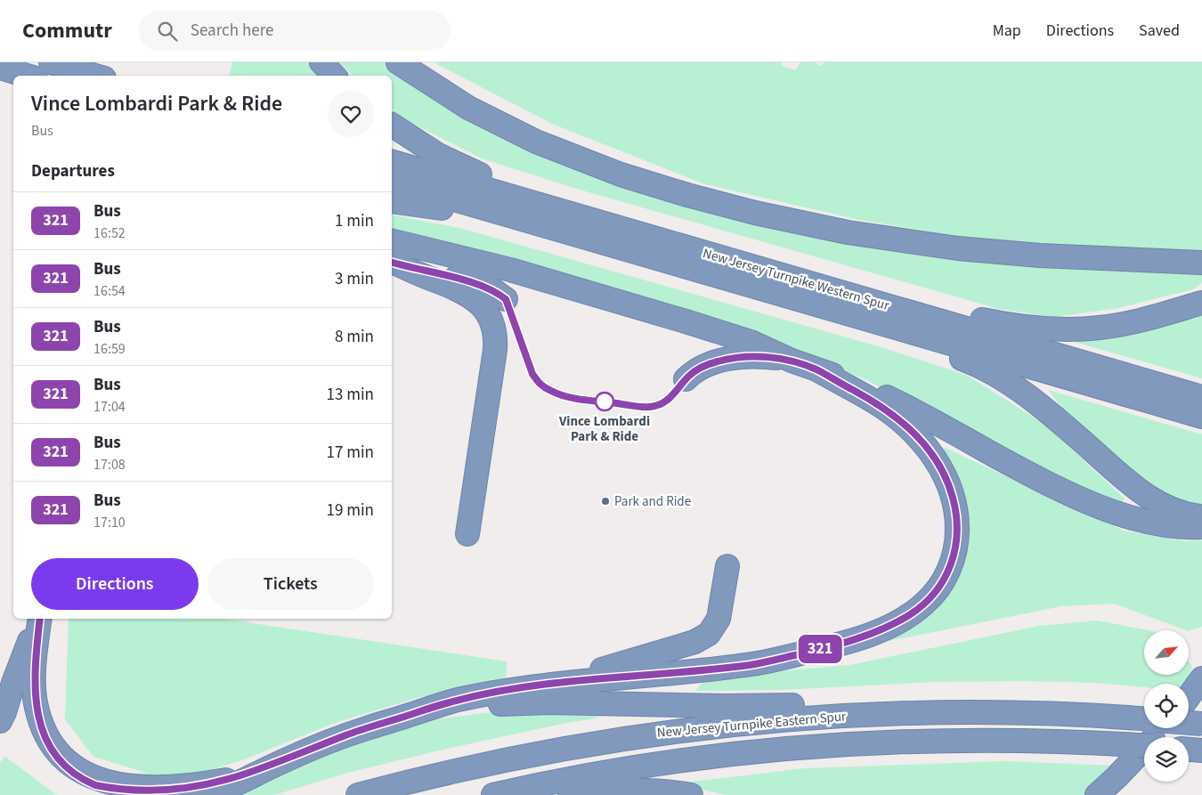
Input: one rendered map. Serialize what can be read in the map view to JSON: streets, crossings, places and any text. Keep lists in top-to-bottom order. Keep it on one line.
{"streets":{"highway":["New Jersey Turnpike Western Spur","New Jersey Turnpike Eastern Spur"]},"places":["Vince Lombardi Park & Ride","Park and Ride"],"lines":["bus line 321"],"north":"top right","page":{"header":"Commutr","search":"Search here","nav":["Map","Directions","Saved"],"on_map":"321","heading":[["Vince Lombardi Park & Ride","Bus"],"Departures"],"list":[{"mark":"321","name":"Bus","note":"16:52","value":"1 min"},{"mark":"321","name":"Bus","note":"16:54","value":"3 min"},{"mark":"321","name":"Bus","note":"16:59","value":"8 min"},{"mark":"321","name":"Bus","note":"17:04","value":"13 min"},{"mark":"321","name":"Bus","note":"17:08","value":"17 min"},{"mark":"321","name":"Bus","note":"17:10","value":"19 min"}],"buttons":["Directions","Tickets"]}}
